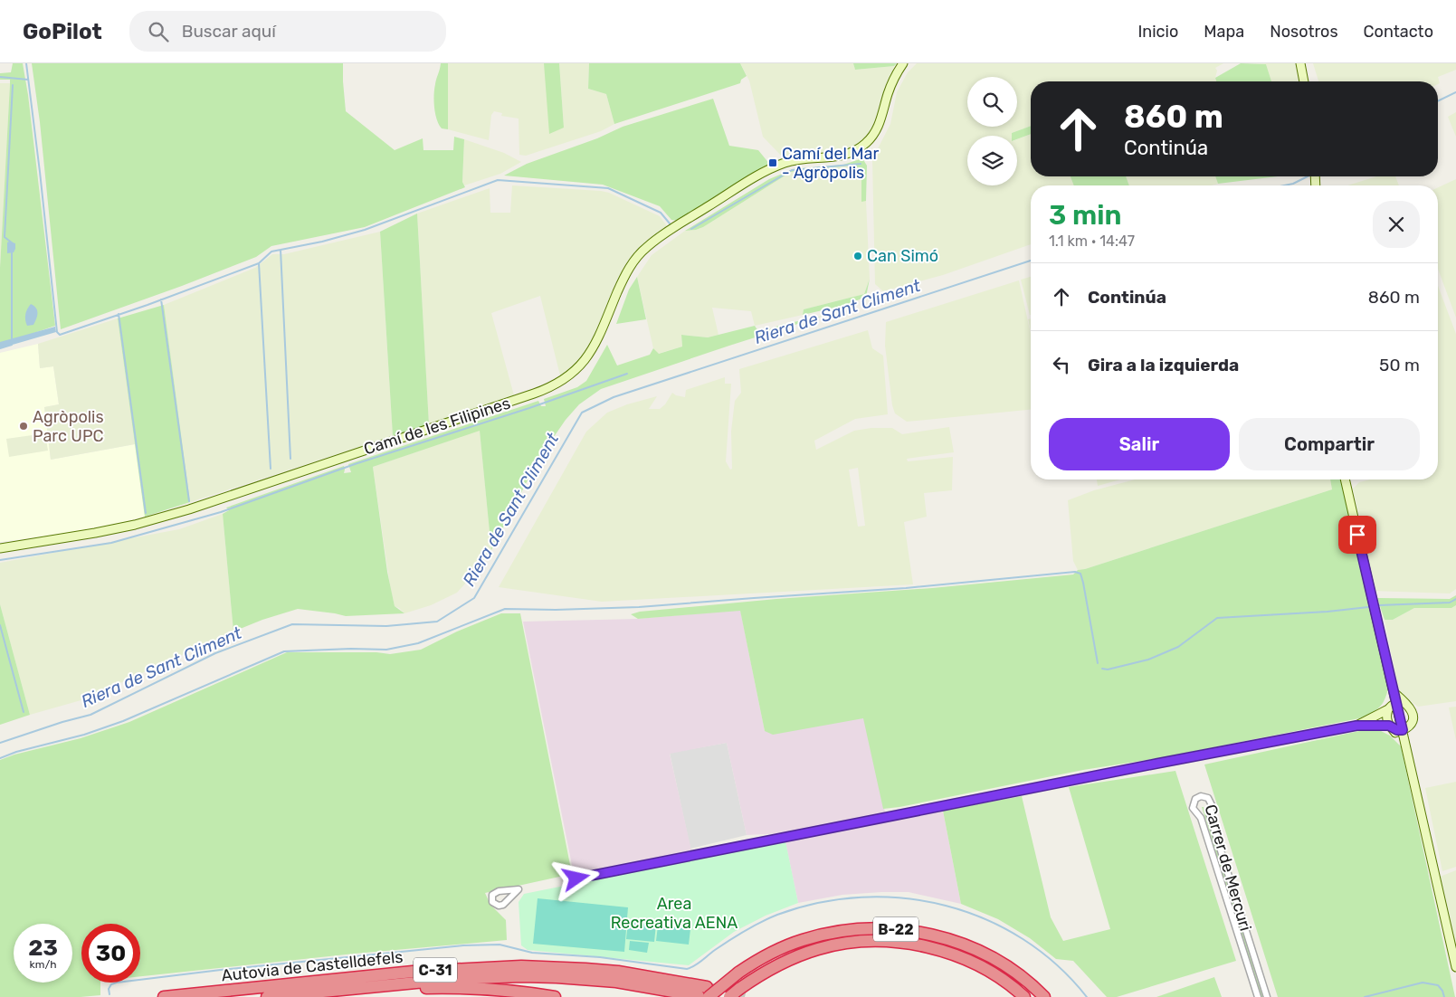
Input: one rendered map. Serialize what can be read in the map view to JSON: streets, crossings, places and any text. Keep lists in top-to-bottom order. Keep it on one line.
{"streets":{"highway":["B-22","Autovia de Castelldefels","C-31"],"main road":["Camí de les Filipines"],"street":["Carrer de Mercuri"]},"crossings":[["B-22","Autovia de Castelldefels"]],"water":["Riera de Sant Climent"],"parks":["Area Recreativa AENA"],"places":{"transit":["Camí del Mar - Agròpolis"],"other":["Can Simó","Agròpolis Parc UPC"]},"page":{"header":"GoPilot","search":"Buscar aquí","nav":["Inicio","Mapa","Nosotros","Contacto"],"turn":["860 m","Continúa"],"heading":["3 min","1.1 km · 14:47"],"list":[{"name":"Continúa","value":"860 m"},{"name":"Gira a la izquierda","value":"50 m"}],"buttons":["Salir","Compartir"],"speed":"23 km/h","limit":"30"}}
